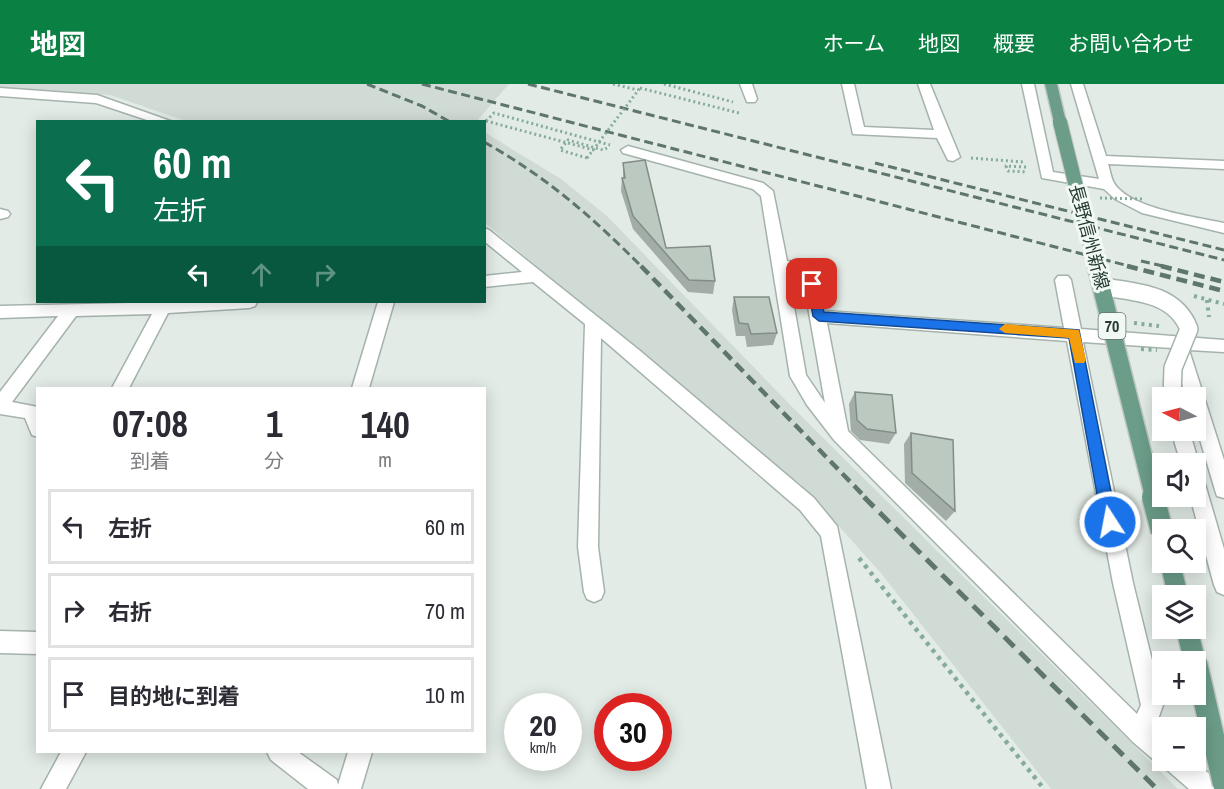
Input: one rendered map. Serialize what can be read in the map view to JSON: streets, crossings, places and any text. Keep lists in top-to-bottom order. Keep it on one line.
{"streets":{"main road":["長野信州新線","70"]},"north":"left","page":{"header":"地図","nav":["ホーム","地図","概要","お問い合わせ"],"turn":["60 m","左折"],"map_buttons":["+","−"],"eta":["07:08","到着","1","分","140","m"],"list":[{"name":"左折","value":"60 m"},{"name":"右折","value":"70 m"},{"name":"目的地に到着","value":"10 m"}],"speed":"20 km/h","limit":"30"}}
